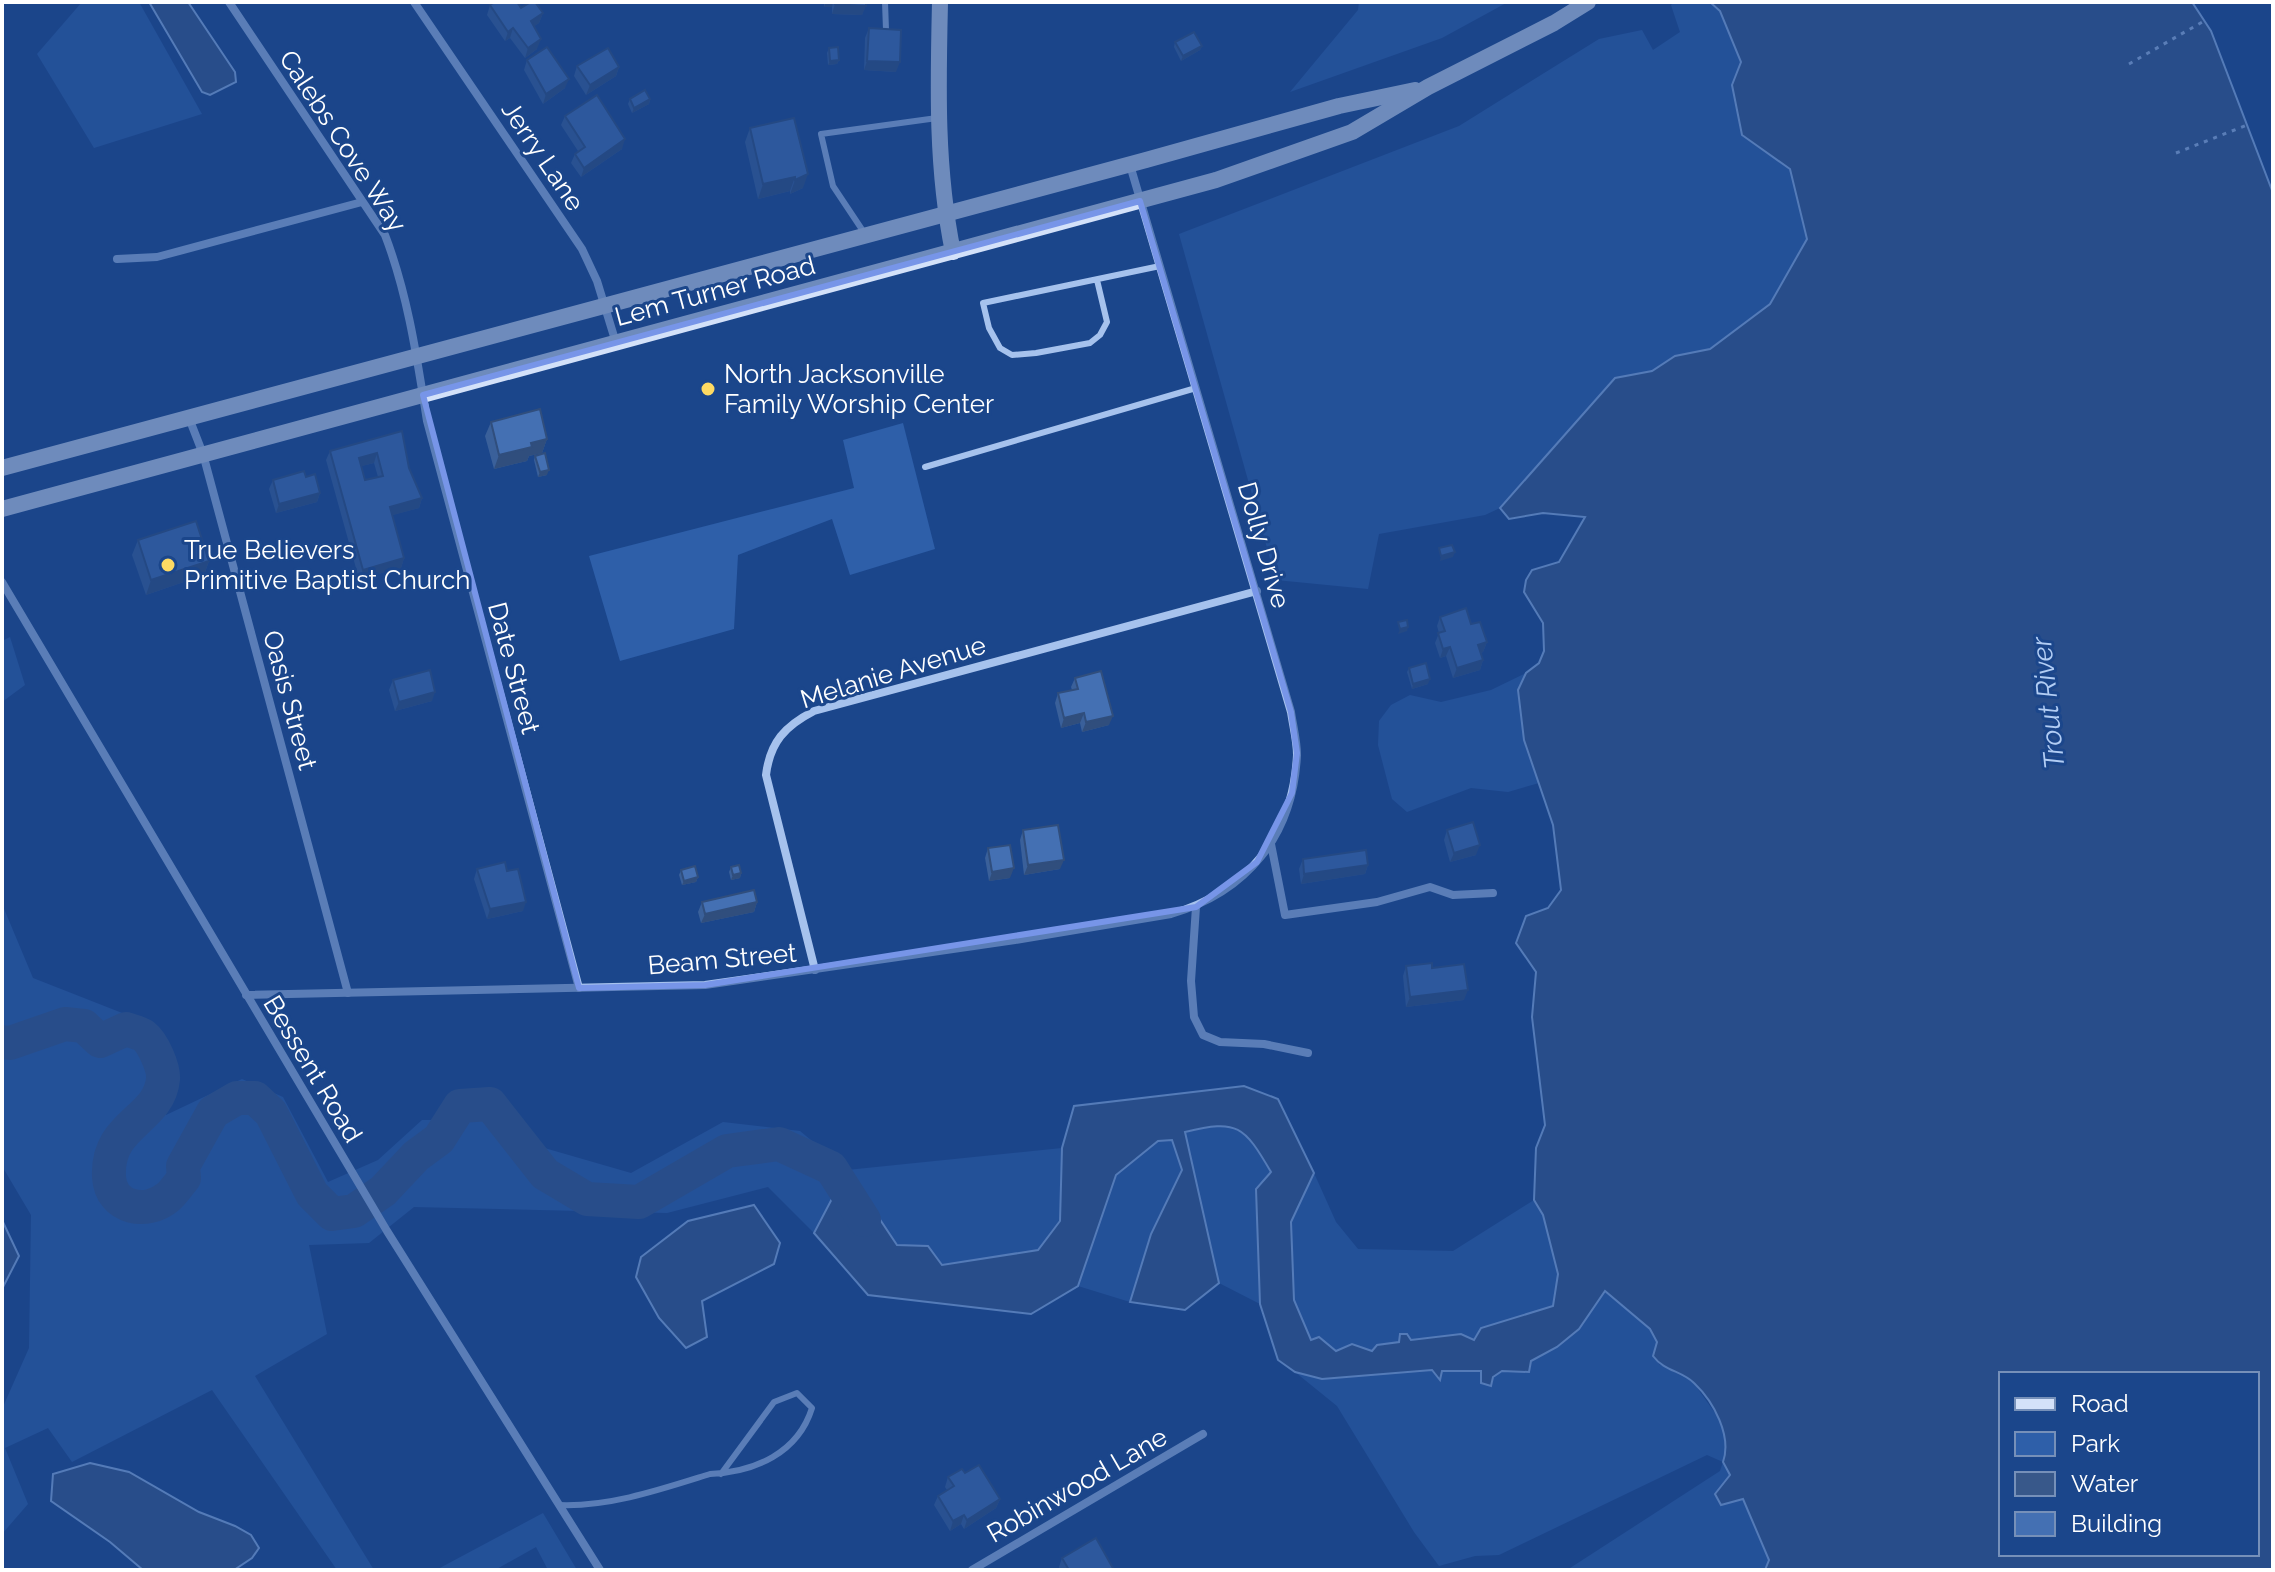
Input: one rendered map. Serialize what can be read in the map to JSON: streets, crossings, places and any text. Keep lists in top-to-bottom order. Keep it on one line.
{"streets":{"main road":["Lem Turner Road"],"street":["Calebs Cove Way","Jerry Lane","Dolly Drive","Date Street","Melanie Avenue","Oasis Street","Beam Street","Bessent Road","Robinwood Lane"]},"crossings":[["Calebs Cove Way","Lem Turner Road"],["Calebs Cove Way","Date Street"],["Jerry Lane","Lem Turner Road"],["Lem Turner Road","Dolly Drive"],["Lem Turner Road","Date Street"],["Lem Turner Road","Oasis Street"],["Dolly Drive","Melanie Avenue"],["Dolly Drive","Beam Street"],["Date Street","Beam Street"],["Melanie Avenue","Beam Street"],["Oasis Street","Beam Street"],["Beam Street","Bessent Road"]],"water":["Trout River"],"places":["North Jacksonville Family Worship Center","True Believers Primitive Baptist Church"],"legend":["Road","Park","Water","Building"]}
